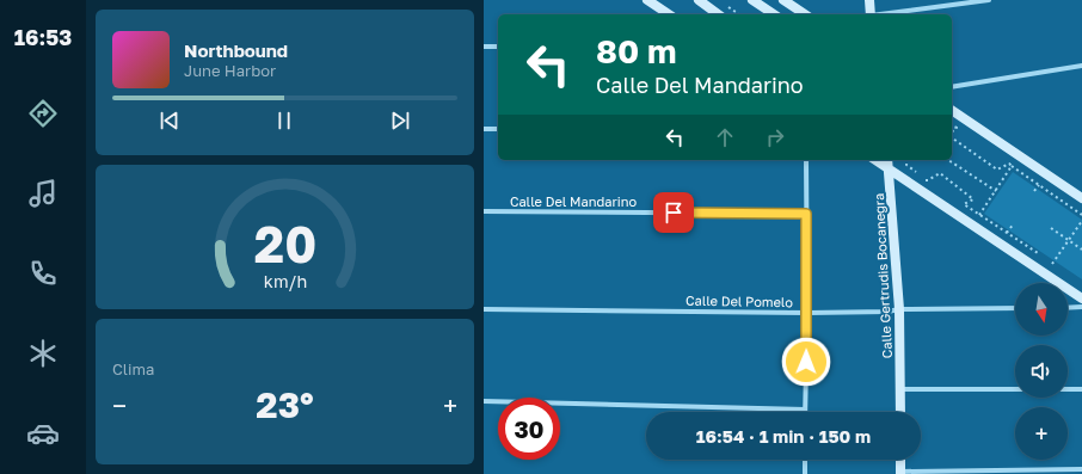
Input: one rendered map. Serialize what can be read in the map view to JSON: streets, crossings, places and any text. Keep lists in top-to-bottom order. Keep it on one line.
{"streets":{"street":["Calle Del Mandarino","Calle Gertrudis Bocanegra","Calle Del Pomelo"]},"crossings":[["Calle Gertrudis Bocanegra","Calle Del Pomelo"]],"north":"bottom","page":{"tabs":"16:53","turn":["80 m","Calle Del Mandarino"],"song":["Northbound","June Harbor"],"map_buttons":"+","tile":"Clima","heat":["−","23°","+"],"limit":"30","trip":"16:54 · 1 min · 150 m","gauge":["20","km/h"]}}
